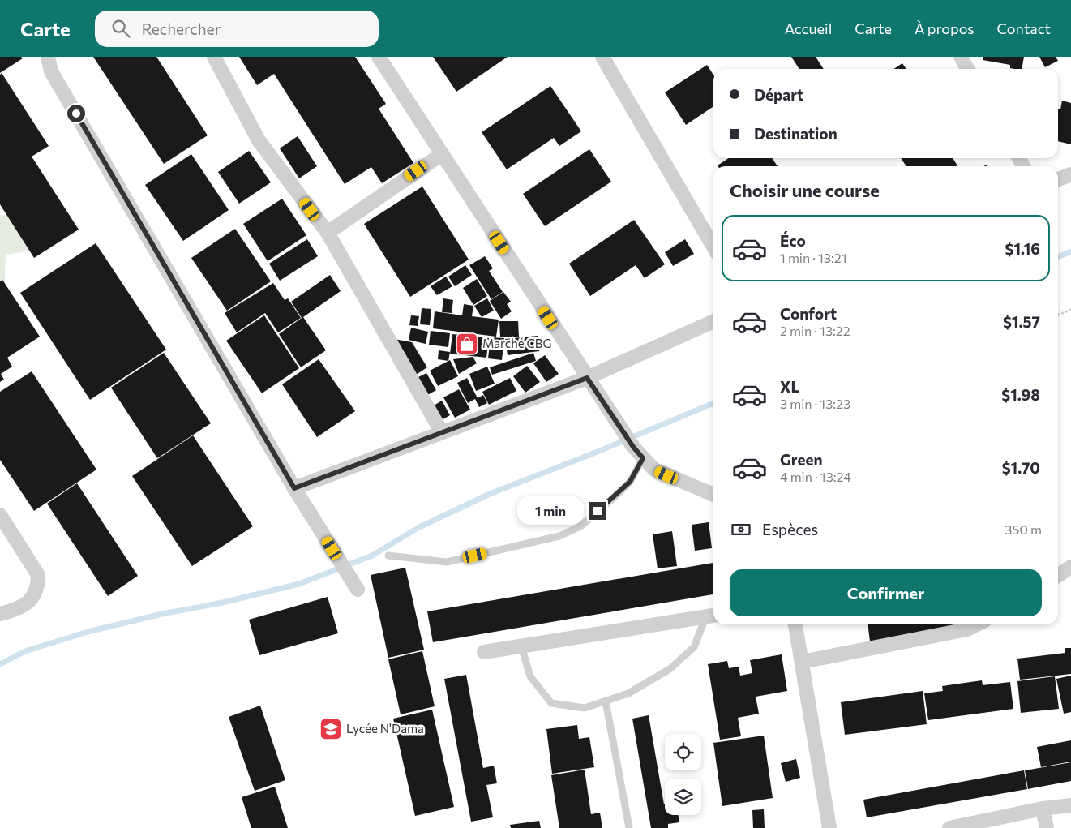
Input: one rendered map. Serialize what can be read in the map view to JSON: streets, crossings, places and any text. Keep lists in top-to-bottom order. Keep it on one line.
{"places":{"shop":["Marché CBG"],"school or university":["Lycée N'Dama"]},"page":{"header":"Carte","search":"Rechercher","nav":["Accueil","Carte","À propos","Contact"],"banner":["Départ","Destination"],"heading":"Choisir une course","list":[{"name":"Éco","note":"1 min · 13:21","value":"$1.16"},{"name":"Confort","note":"2 min · 13:22","value":"$1.57"},{"name":"XL","note":"3 min · 13:23","value":"$1.98"},{"name":"Green","note":"4 min · 13:24","value":"$1.70"}],"bubble":"1 min","pay":["Espèces","350 m"],"buttons":"Confirmer"}}
